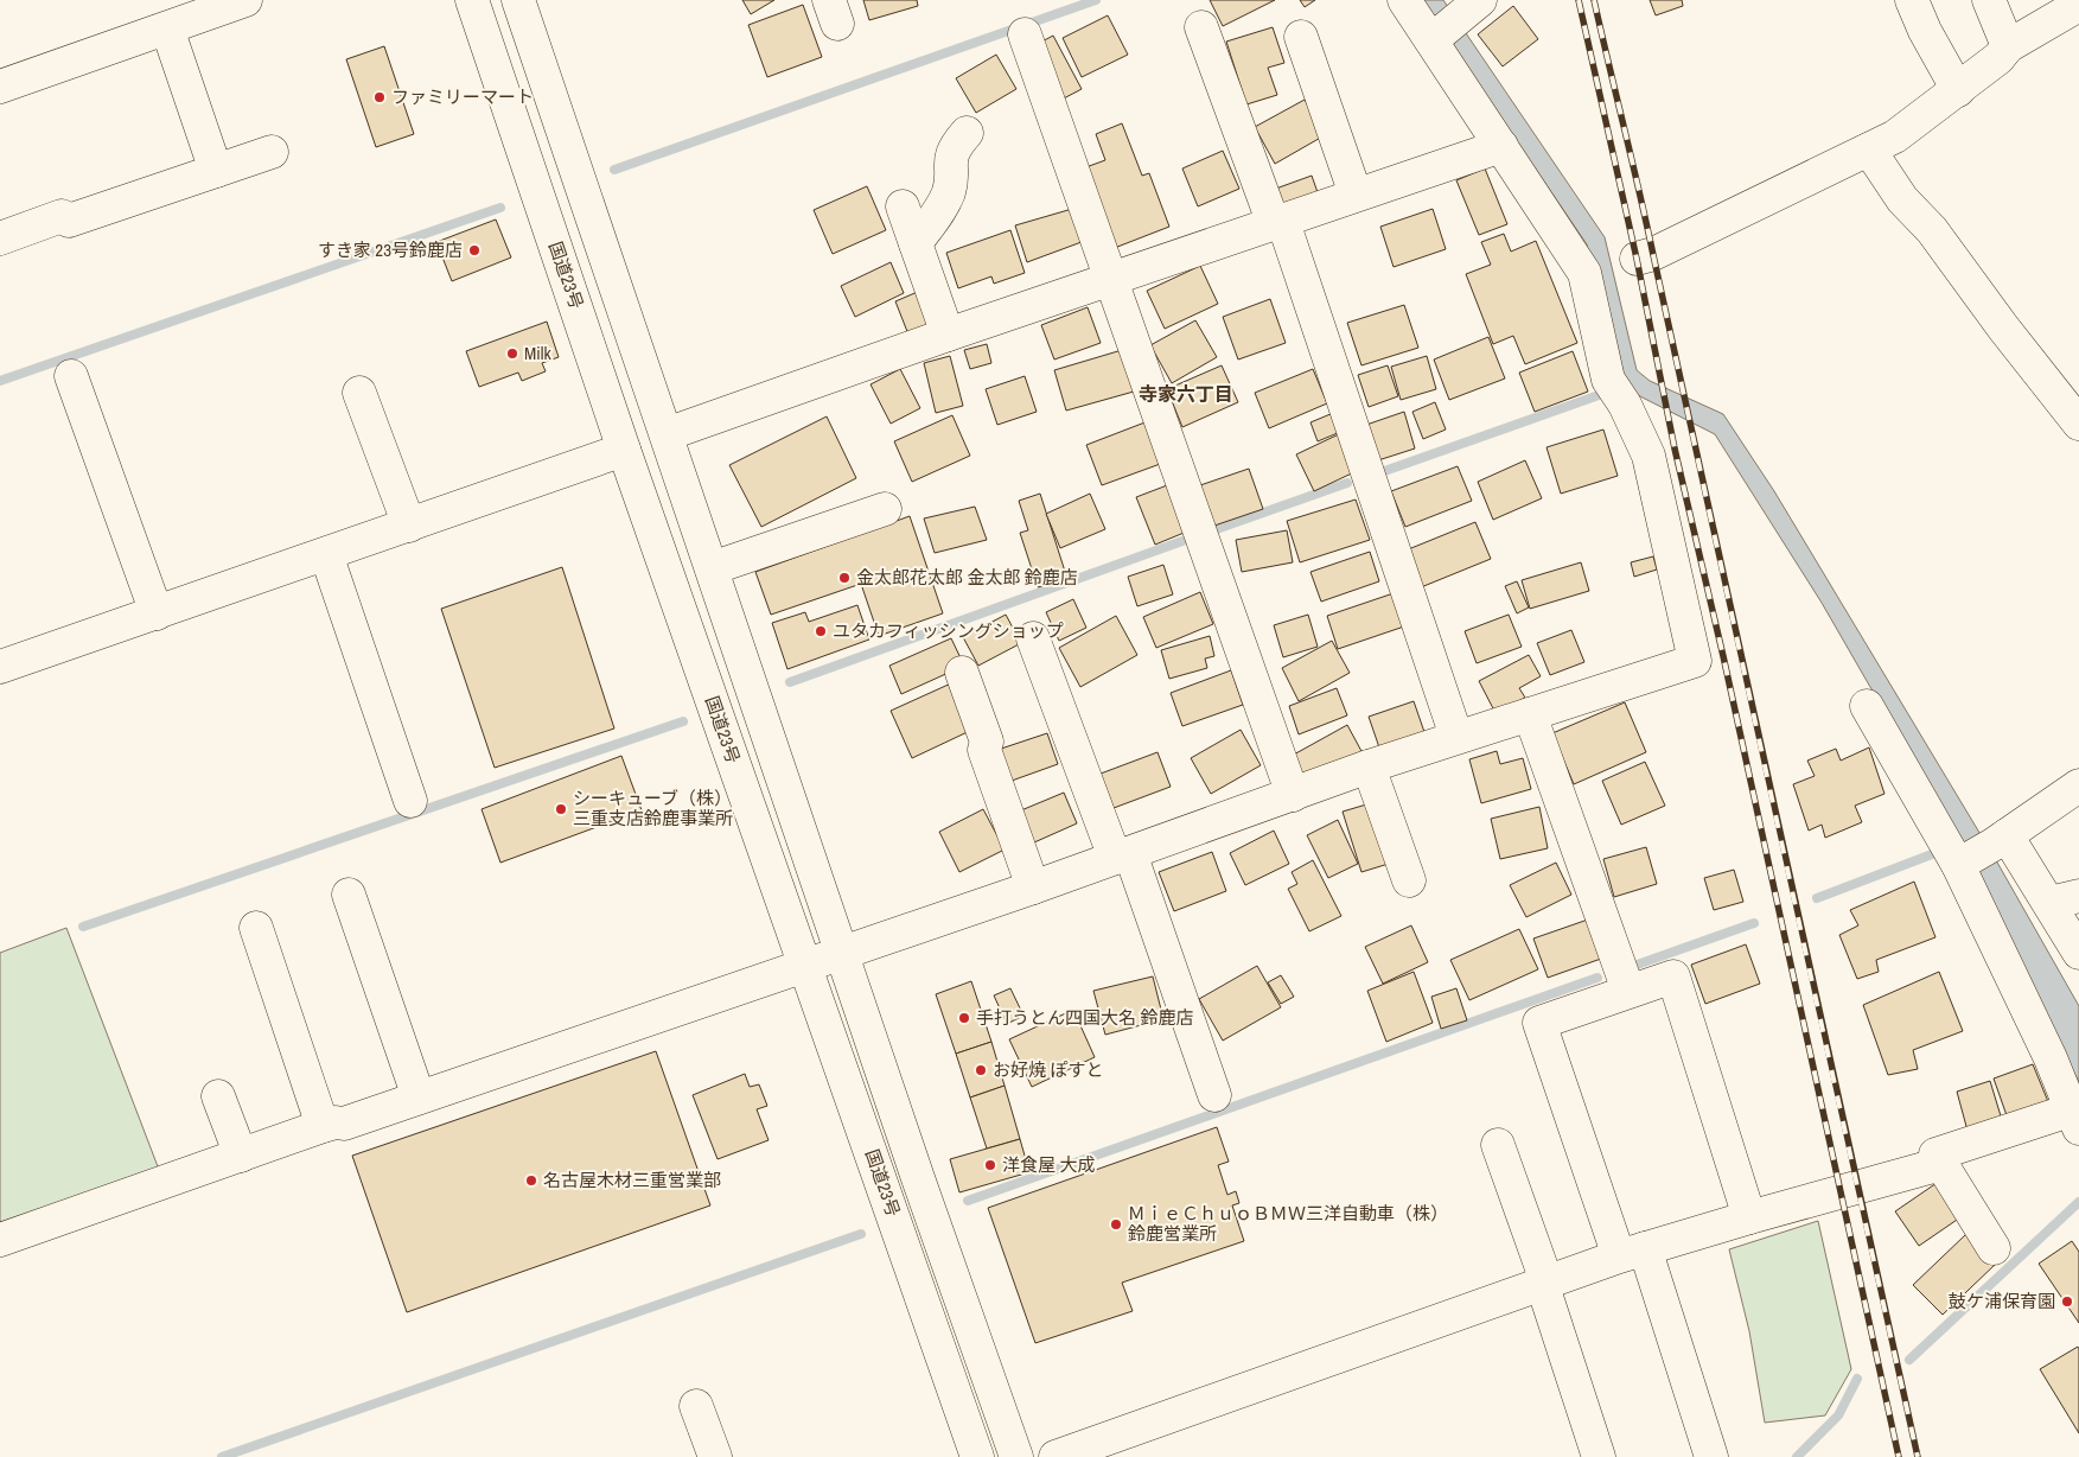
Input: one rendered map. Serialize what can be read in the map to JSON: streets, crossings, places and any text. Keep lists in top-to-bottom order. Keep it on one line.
{"streets":{"main road":["国道23号"]},"districts":["寺家六丁目"],"places":["ファミリーマート","すき家 23号鈴鹿店","Milk","金太郎花太郎 金太郎 鈴鹿店","ユタカフィッシングショップ","シーキューブ（株） 三重支店鈴鹿事業所","手打うとん四国大名 鈴鹿店","お好焼 ぽすと","洋食屋 大成","名古屋木材三重営業部","ＭｉｅＣｈｕｏＢＭＷ三洋自動車（株） 鈴鹿営業所","鼓ケ浦保育園"]}
